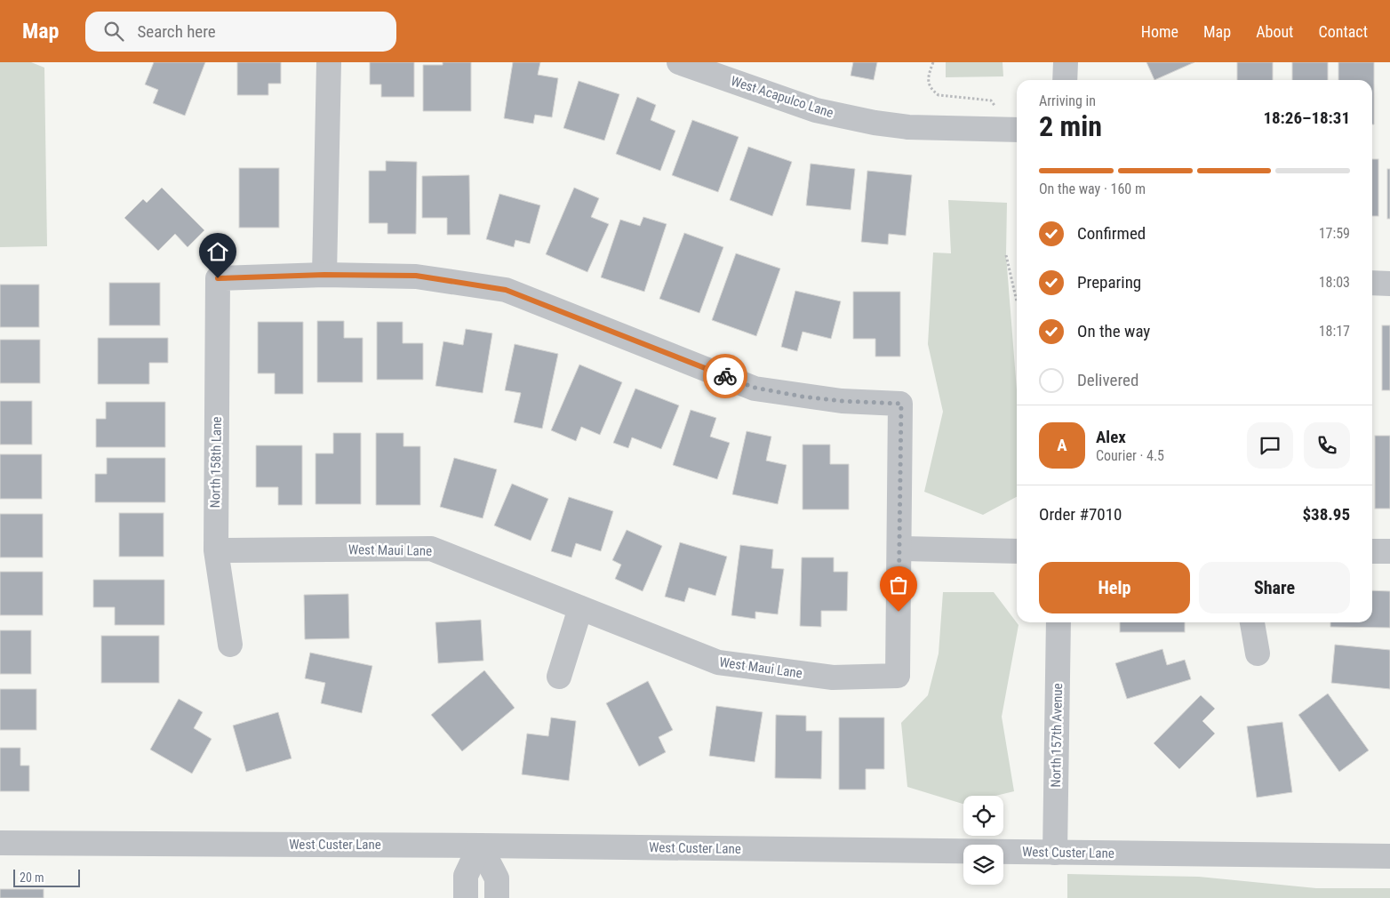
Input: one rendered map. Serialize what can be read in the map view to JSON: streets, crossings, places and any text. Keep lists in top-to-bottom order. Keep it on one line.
{"streets":{"street":["West Acapulco Lane","North 158th Lane","West Maui Lane","North 157th Avenue","West Custer Lane"]},"crossings":[["North 158th Lane","West Maui Lane"],["North 157th Avenue","West Custer Lane"]],"scale_bar":"20 m","page":{"header":"Map","search":"Search here","nav":["Home","Map","About","Contact"],"heading":["2 min","Arriving in","18:26–18:31"],"panel":["Alex","Courier · 4.5","Order #7010","$38.95"],"bar":"On the way · 160 m","list":[["Confirmed","17:59"],["Preparing","18:03"],["On the way","18:17"],"Delivered"],"round":"A","buttons":["Help","Share"],"scale":"20 m"}}
